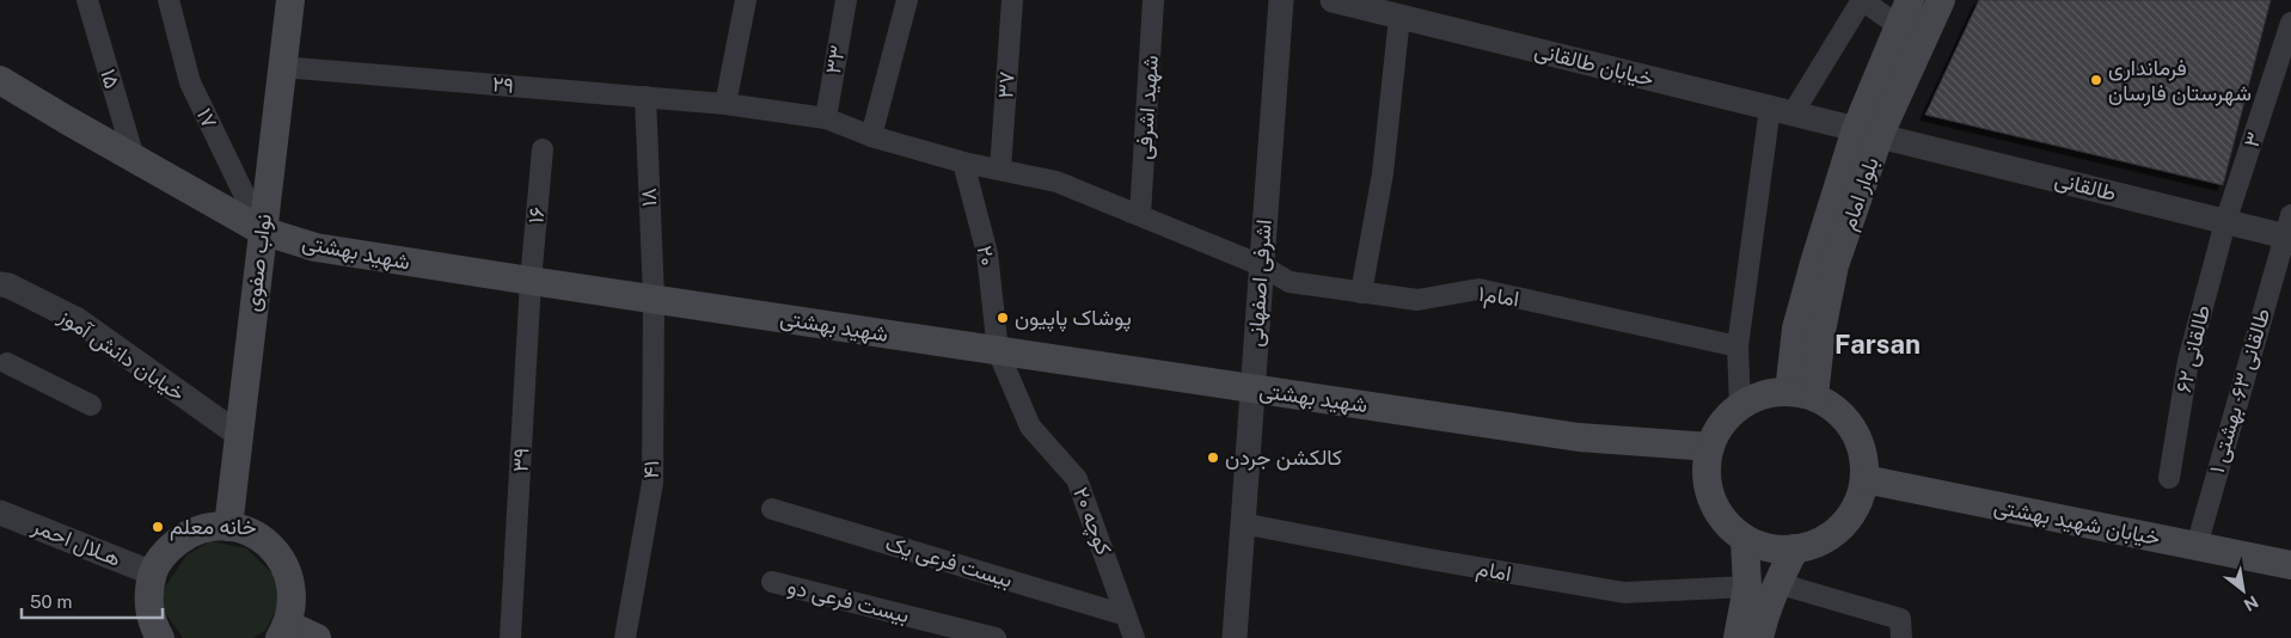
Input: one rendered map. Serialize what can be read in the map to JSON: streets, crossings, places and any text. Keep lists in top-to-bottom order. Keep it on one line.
{"streets":{"main road":["بلوار امام","شهید بهشتی","نواب صفوی","خیابان شهید بهشتی"],"street":["۳۳","خیابان طالقانی","۱۵","۲۹","۳۷","شهید اشرفی","۱۷","۳","طالقانی","۱۸","۱۶","۲۰","اشرفی اصفهانی","امام۱","طالقانی ۶۲","خیابان دانش آموز","طالقانی ۶۳- بهشتی ۱","۳۹","۴۱","کوچه ۲۰","هـلال احمر","بیست فرعی یک","امام","بیست فرعی دو"]},"crossings":[["۳۳","۲۹"],["خیابان طالقانی","طالقانی"],["خیابان طالقانی","بلوار امام"],["۱۵","شهید بهشتی"],["۲۹","۳۷"],["۲۹","۱۸"],["۲۹","۲۰"],["۲۹","نواب صفوی"],["۲۹","امام۱"],["۳۷","امام۱"],["شهید اشرفی","امام۱"],["۱۷","شهید بهشتی"],["۱۷","نواب صفوی"],["۳","طالقانی"],["۳","طالقانی ۶۲"],["طالقانی","بلوار امام"],["طالقانی","طالقانی ۶۲"],["طالقانی","طالقانی ۶۳- بهشتی ۱"],["بلوار امام","شهید بهشتی"],["بلوار امام","خیابان شهید بهشتی"],["۱۸","شهید بهشتی"],["۱۸","۴۱"],["۱۶","شهید بهشتی"],["۱۶","۳۹"],["شهید بهشتی","۲۰"],["شهید بهشتی","نواب صفوی"],["شهید بهشتی","اشرفی اصفهانی"],["شهید بهشتی","۳۹"],["شهید بهشتی","۴۱"],["شهید بهشتی","کوچه ۲۰"],["شهید بهشتی","خیابان شهید بهشتی"],["۲۰","کوچه ۲۰"],["نواب صفوی","خیابان دانش آموز"],["اشرفی اصفهانی","امام۱"],["اشرفی اصفهانی","امام"],["طالقانی ۶۳- بهشتی ۱","خیابان شهید بهشتی"],["کوچه ۲۰","بیست فرعی یک"]],"districts":["Farsan"],"places":["فرمانداری شهرستان فارسان","پوشاک پاپیون","کالکشن جردن","خانه معلم"],"scale_bar":"50 m","north":"bottom right"}
